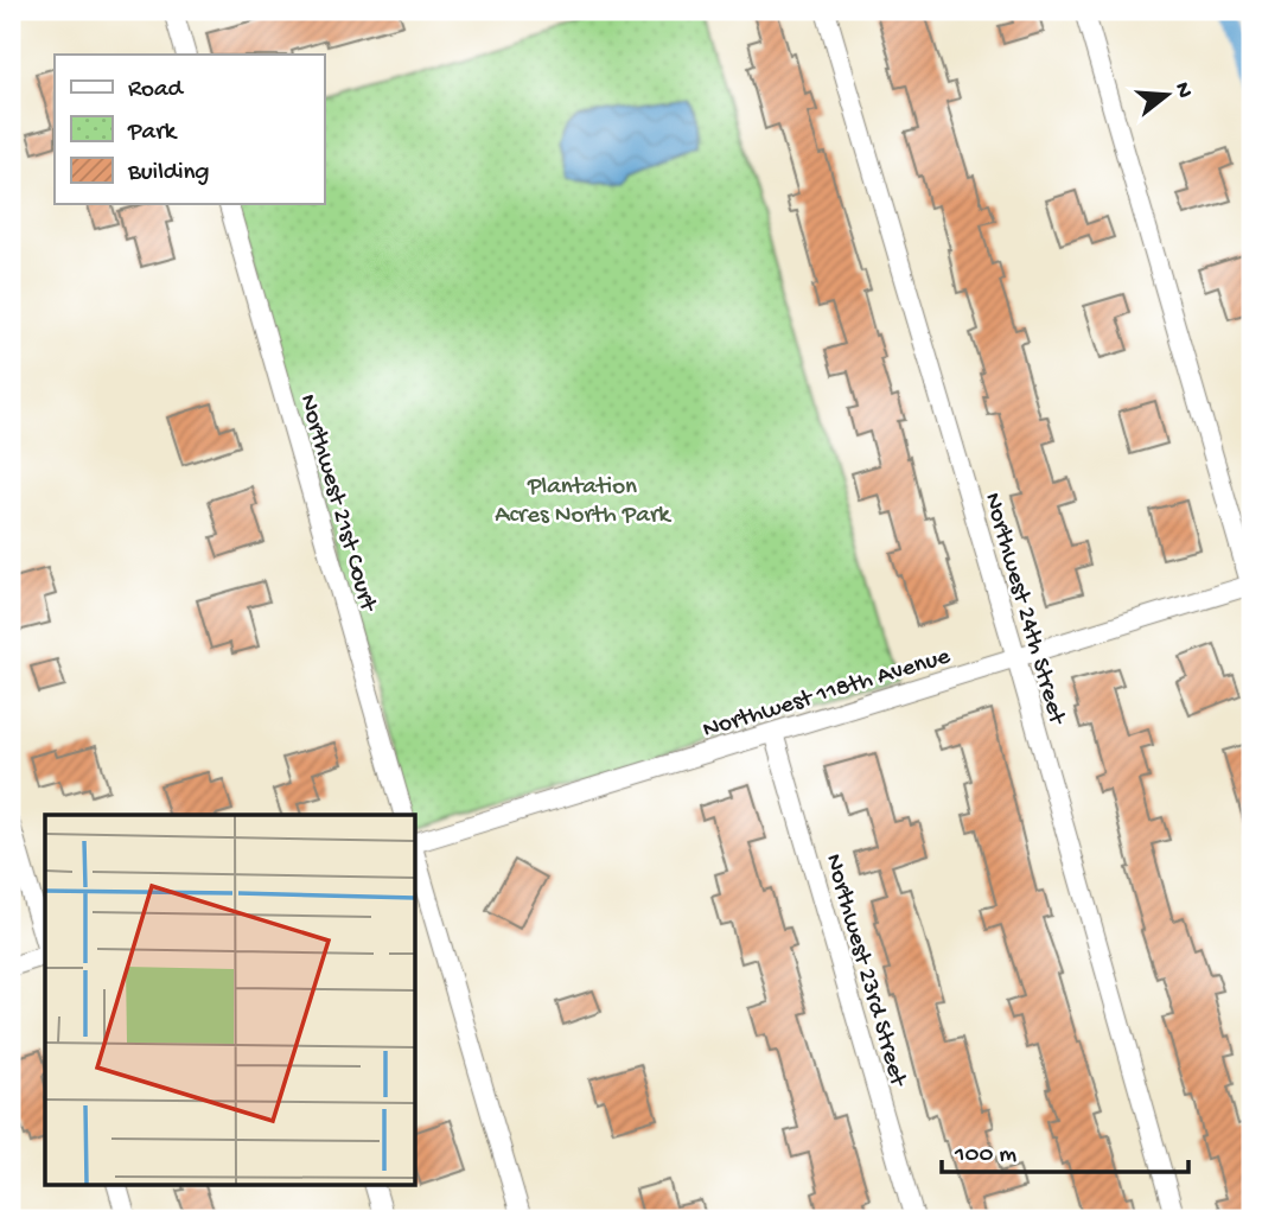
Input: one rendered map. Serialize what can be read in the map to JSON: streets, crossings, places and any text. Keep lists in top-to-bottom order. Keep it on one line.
{"streets":{"street":["Northwest 21st Court","Northwest 24th Street","Northwest 118th Avenue","Northwest 23rd Street"]},"crossings":[["Northwest 24th Street","Northwest 118th Avenue"],["Northwest 118th Avenue","Northwest 23rd Street"]],"parks":["Plantation Acres North Park"],"legend":["Road","Park","Building"],"scale_bar":"100 m","north":"right"}
